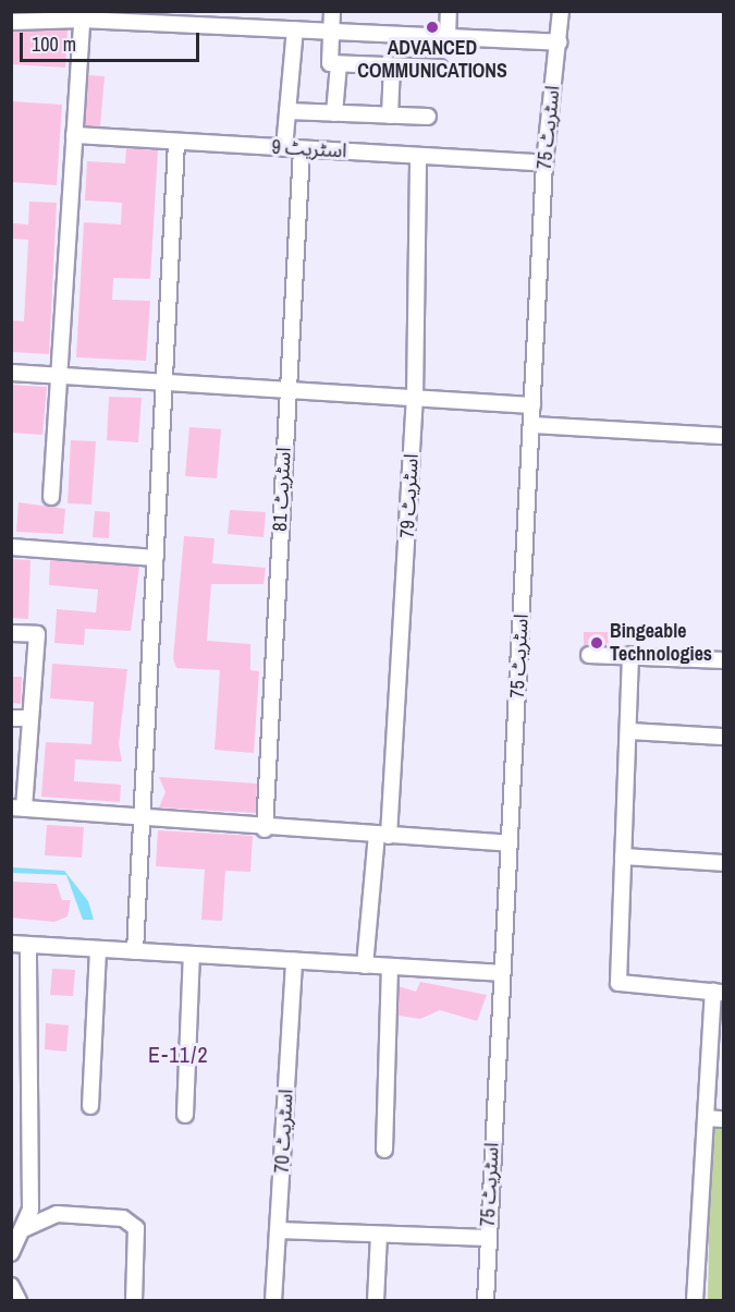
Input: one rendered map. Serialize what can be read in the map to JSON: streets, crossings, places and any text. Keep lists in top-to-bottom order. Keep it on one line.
{"streets":{"street":["اسٹریٹ 75","اسٹریٹ 9","اسٹریٹ 81","اسٹریٹ 79","اسٹریٹ 70"]},"crossings":[["اسٹریٹ 75","اسٹریٹ 9"],["اسٹریٹ 9","اسٹریٹ 81"],["اسٹریٹ 9","اسٹریٹ 79"]],"districts":["E-11/2"],"places":["ADVANCED COMMUNICATIONS","Bingeable Technologies"],"scale_bar":"100 m"}
